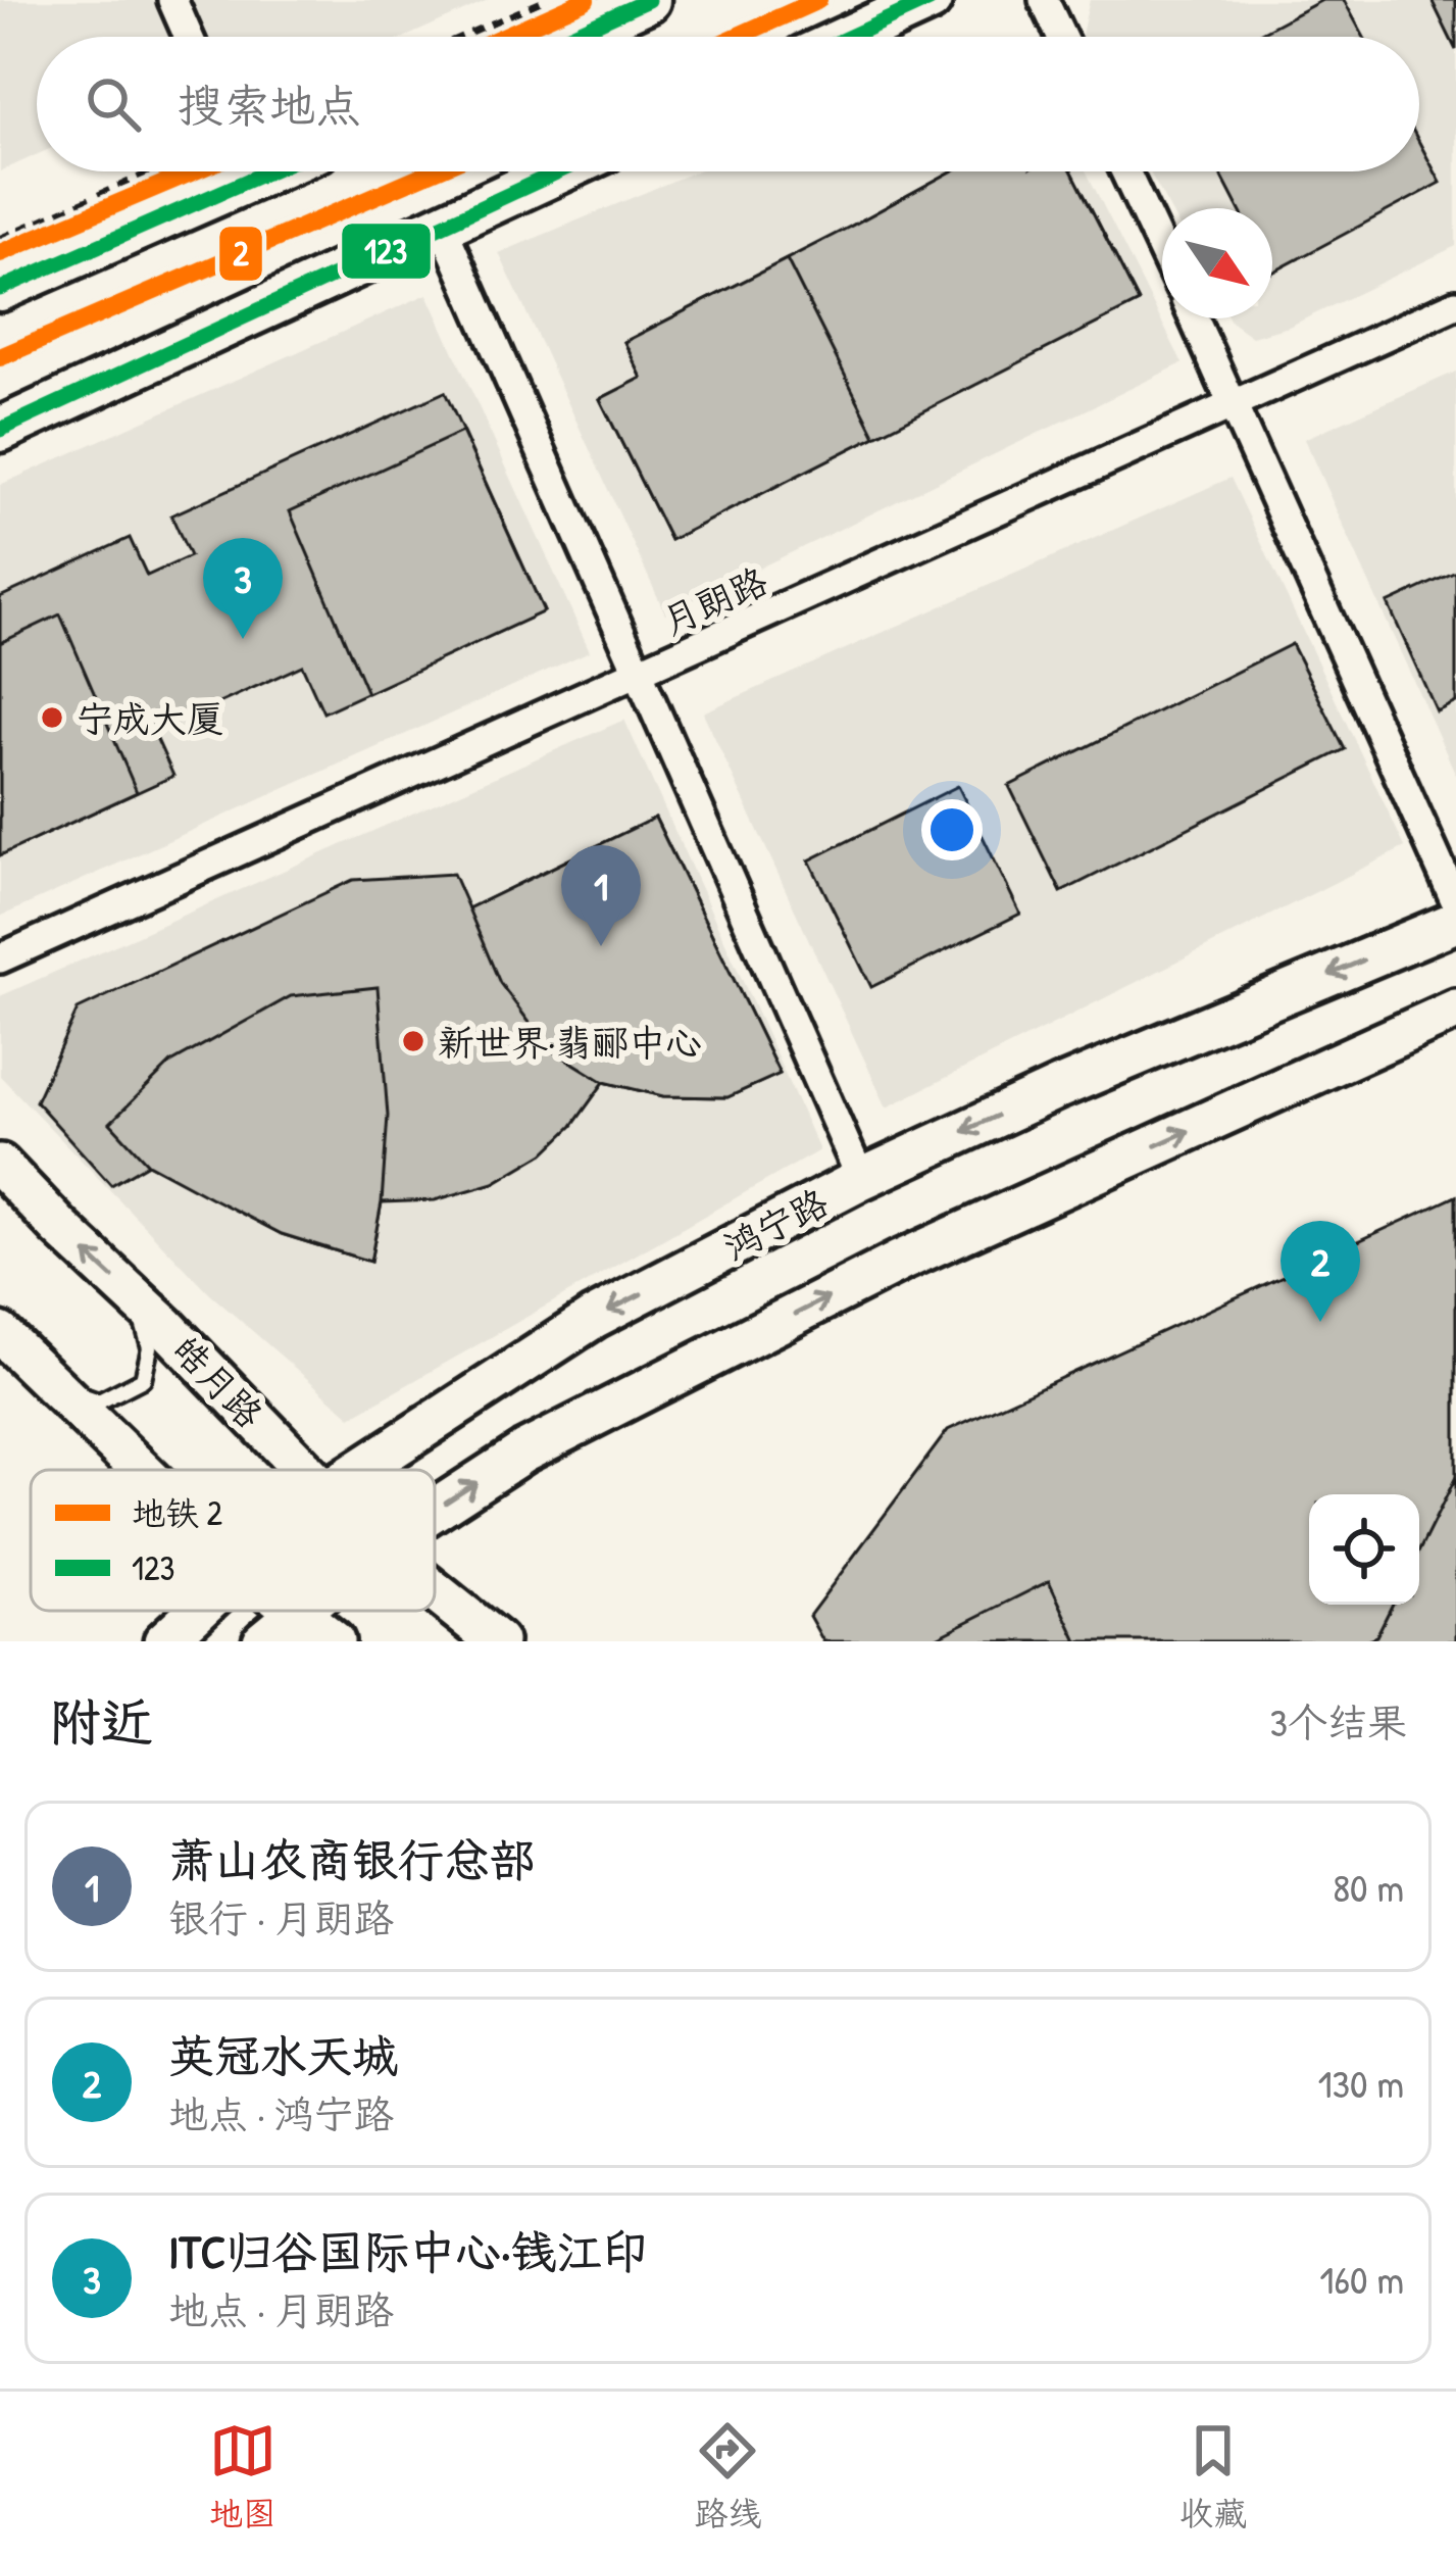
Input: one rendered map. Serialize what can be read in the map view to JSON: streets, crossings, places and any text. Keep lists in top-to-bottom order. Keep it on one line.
{"streets":{"main road":["鸿宁路","皓月路"],"street":["月朗路"]},"places":["宁成大厦","新世界·翡郦中心"],"lines":["metro line 2","transit line 123"],"legend":["地铁 2","123"],"north":"bottom right","page":{"search":"搜索地点","pins":["3","1","2"],"heading":["附近","3个结果"],"list":[{"mark":"1","name":"萧山农商银行总部","note":"银行 · 月朗路","value":"80 m"},{"mark":"2","name":"英冠水天城","note":"地点 · 鸿宁路","value":"130 m"},{"mark":"3","name":"ITC归谷国际中心·钱江印","note":"地点 · 月朗路","value":"160 m"}],"nav":["地图","路线","收藏"]}}
